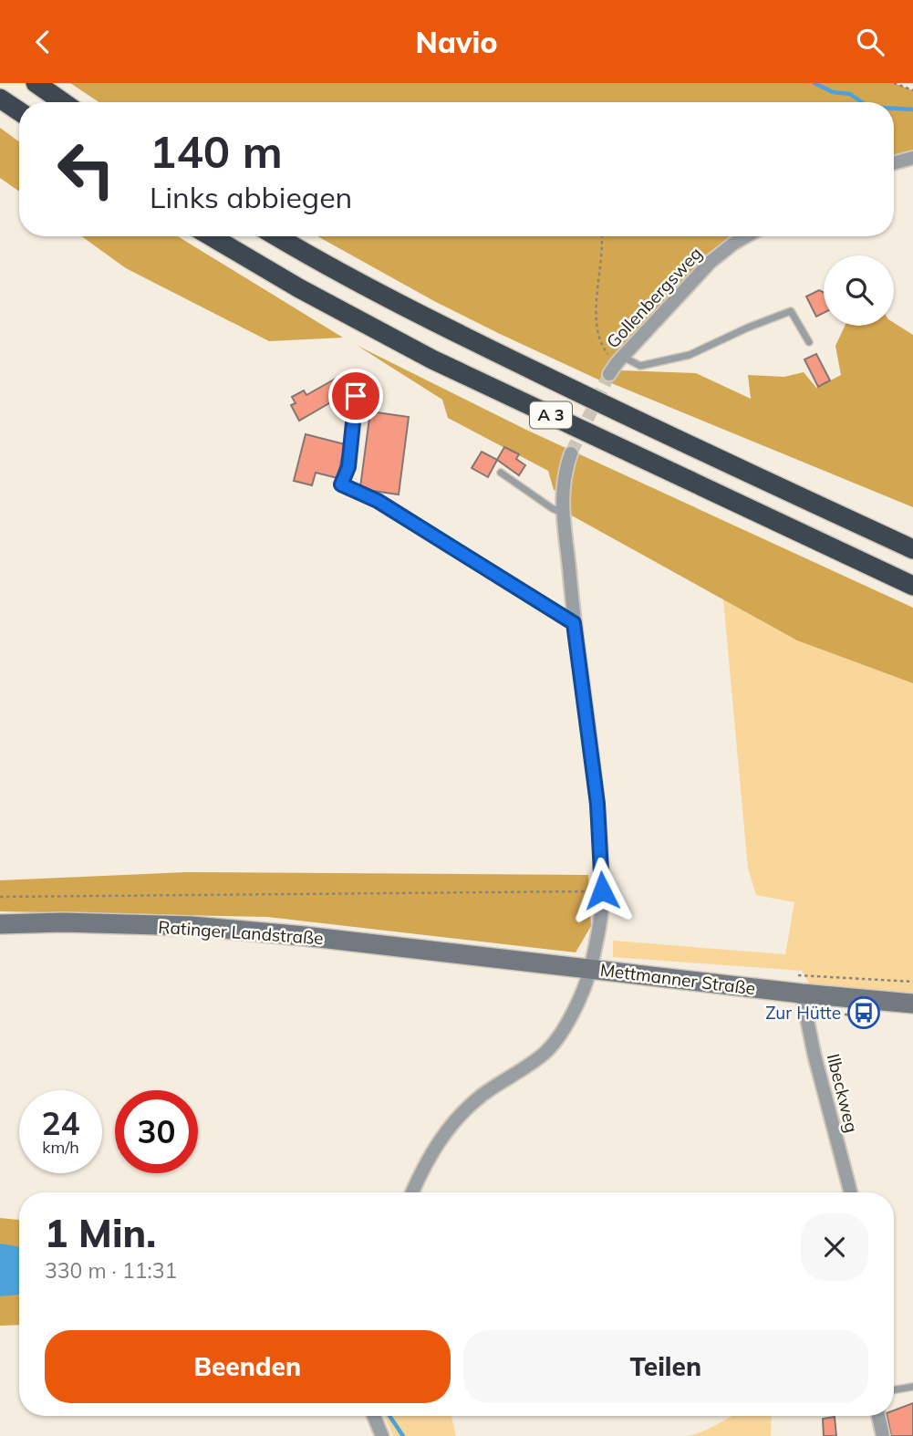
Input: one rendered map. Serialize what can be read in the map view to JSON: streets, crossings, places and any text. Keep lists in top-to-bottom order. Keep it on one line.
{"streets":{"highway":["A 3"],"main road":["Ratinger Landstraße","Mettmanner Straße"],"street":["Gollenbergsweg","Ilbeckweg"]},"crossings":[["Ratinger Landstraße","Mettmanner Straße"],["Mettmanner Straße","Ilbeckweg"]],"places":{"bus stop":["Zur Hütte"]},"page":{"header":"Navio","turn":["140 m","Links abbiegen"],"speed":"24 km/h","limit":"30","heading":["1 Min.","330 m · 11:31"],"buttons":["Beenden","Teilen"]}}
